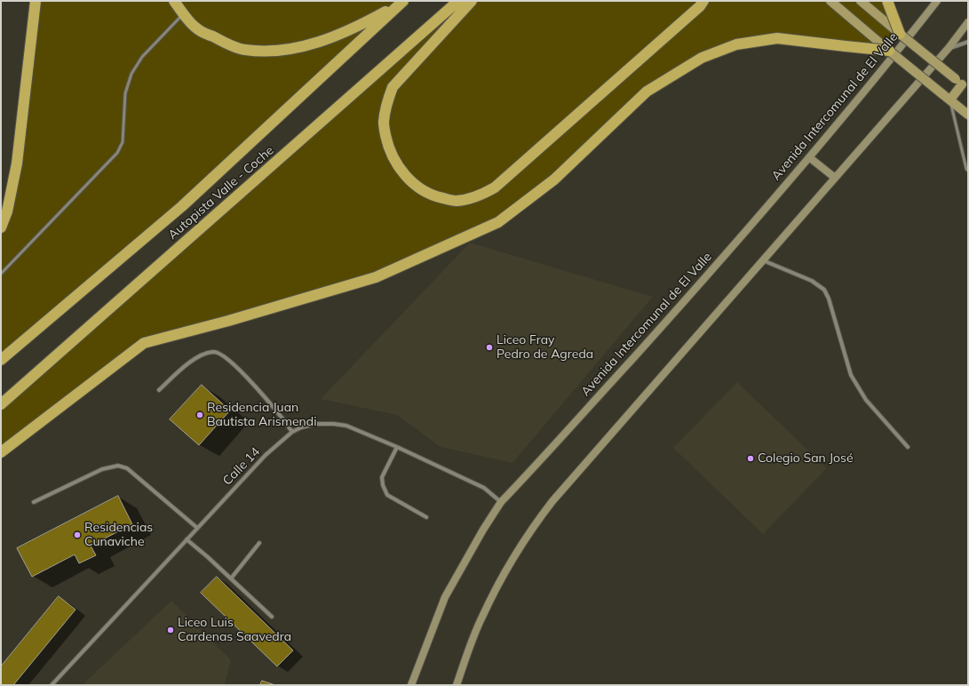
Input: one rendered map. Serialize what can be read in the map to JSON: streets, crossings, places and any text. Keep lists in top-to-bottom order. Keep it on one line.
{"streets":{"highway":["Autopista Valle - Coche"],"main road":["Avenida Intercomunal de El Valle"],"street":["Calle 14"]},"crossings":[["Avenida Intercomunal de El Valle","Calle 14"]],"places":["Liceo Fray Pedro de Agreda","Residencia Juan Bautista Arismendi","Colegio San José","Residencias Cunaviche","Liceo Luis Cardenas Saavedra"]}
